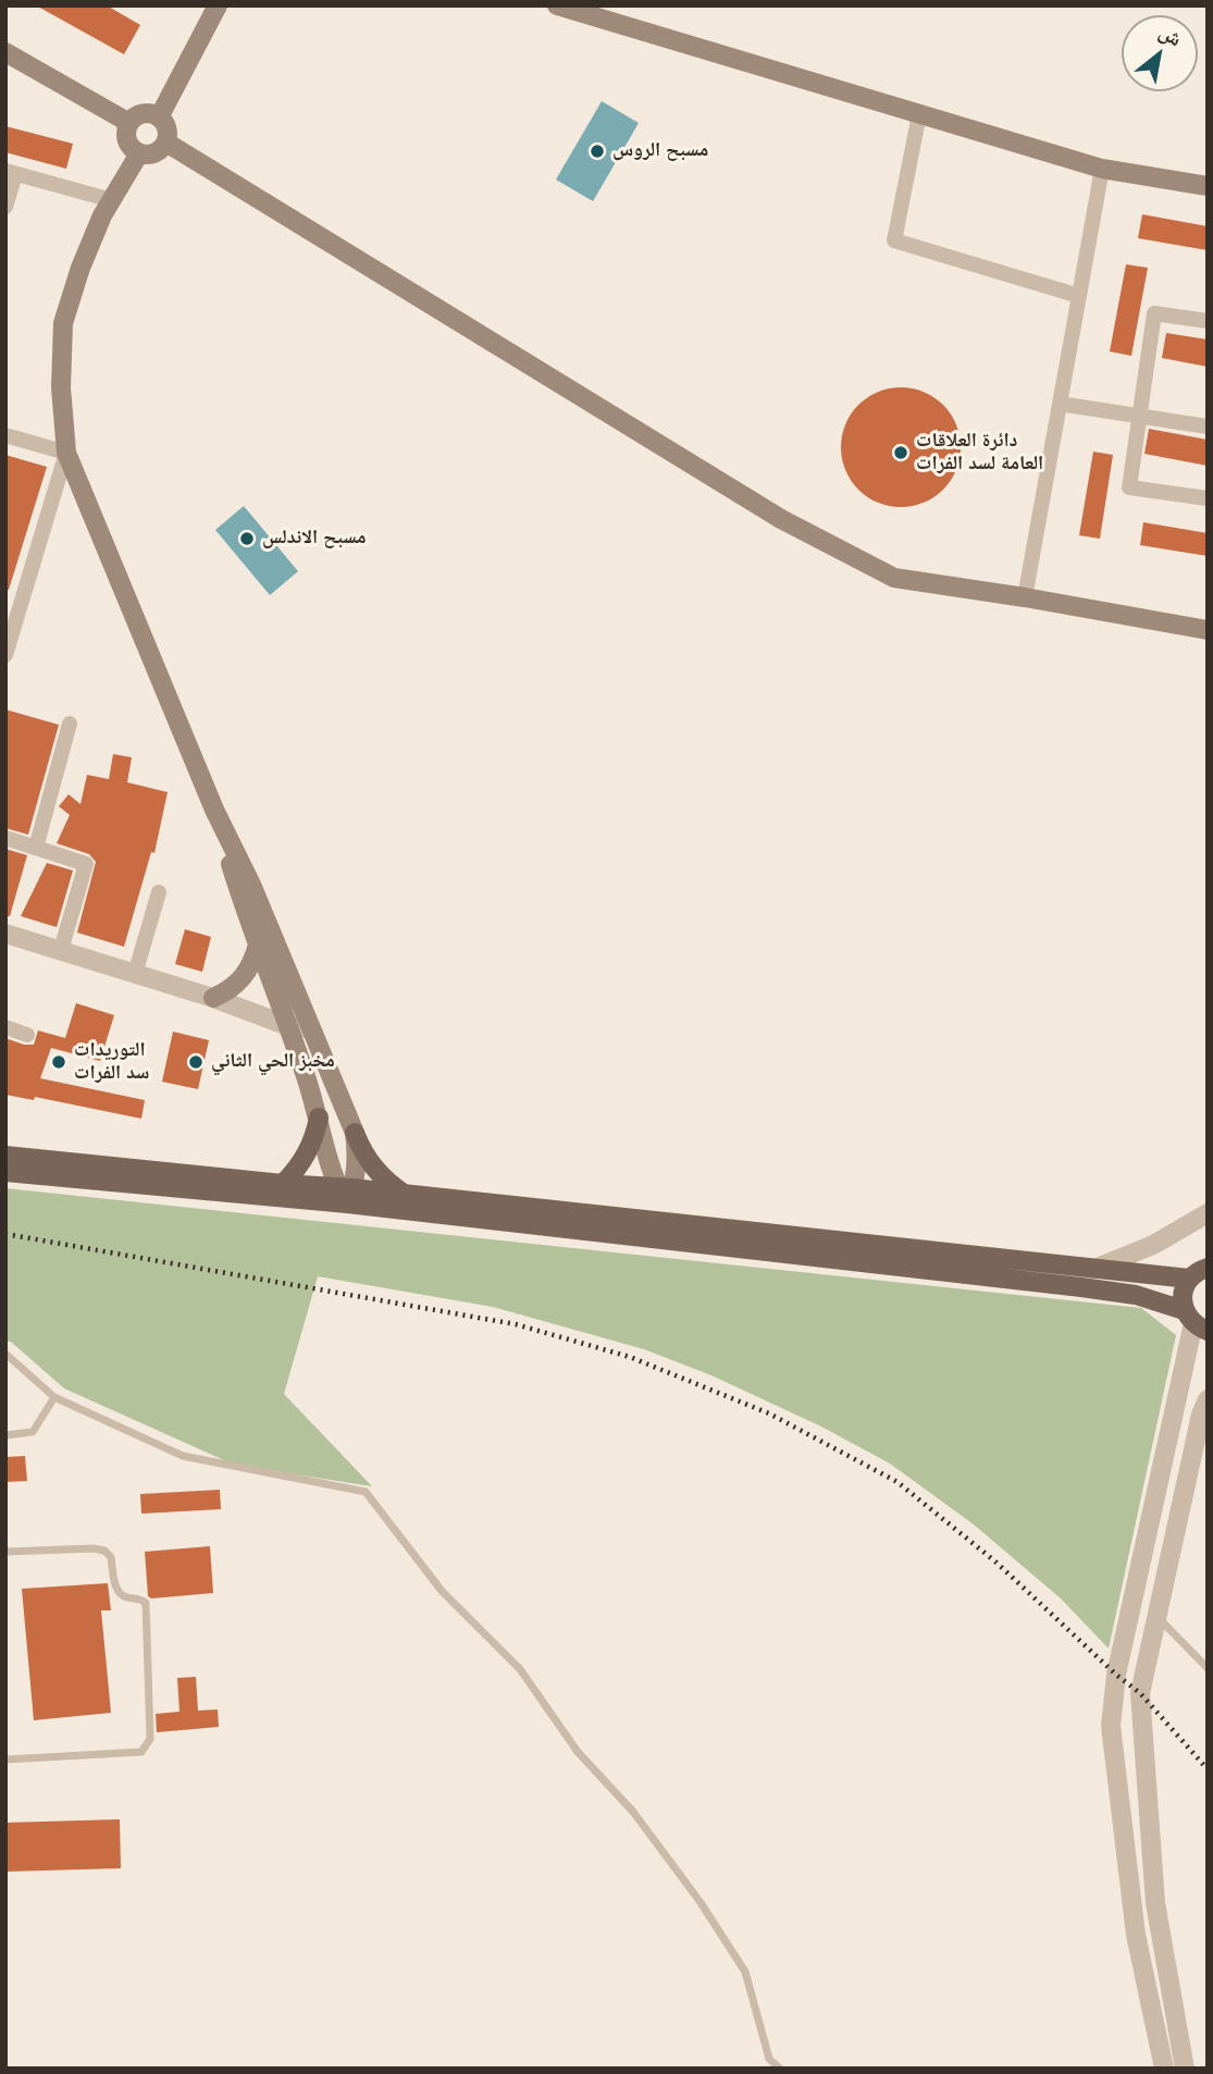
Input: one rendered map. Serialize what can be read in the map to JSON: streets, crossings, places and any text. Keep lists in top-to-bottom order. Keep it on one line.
{"places":["مسبح الروس","دائرة العلاقات العامة لسد الفرات","مسبح الاندلس","التوريدات سد الفرات","مخبز الحي الثاني"],"north":"top right"}
